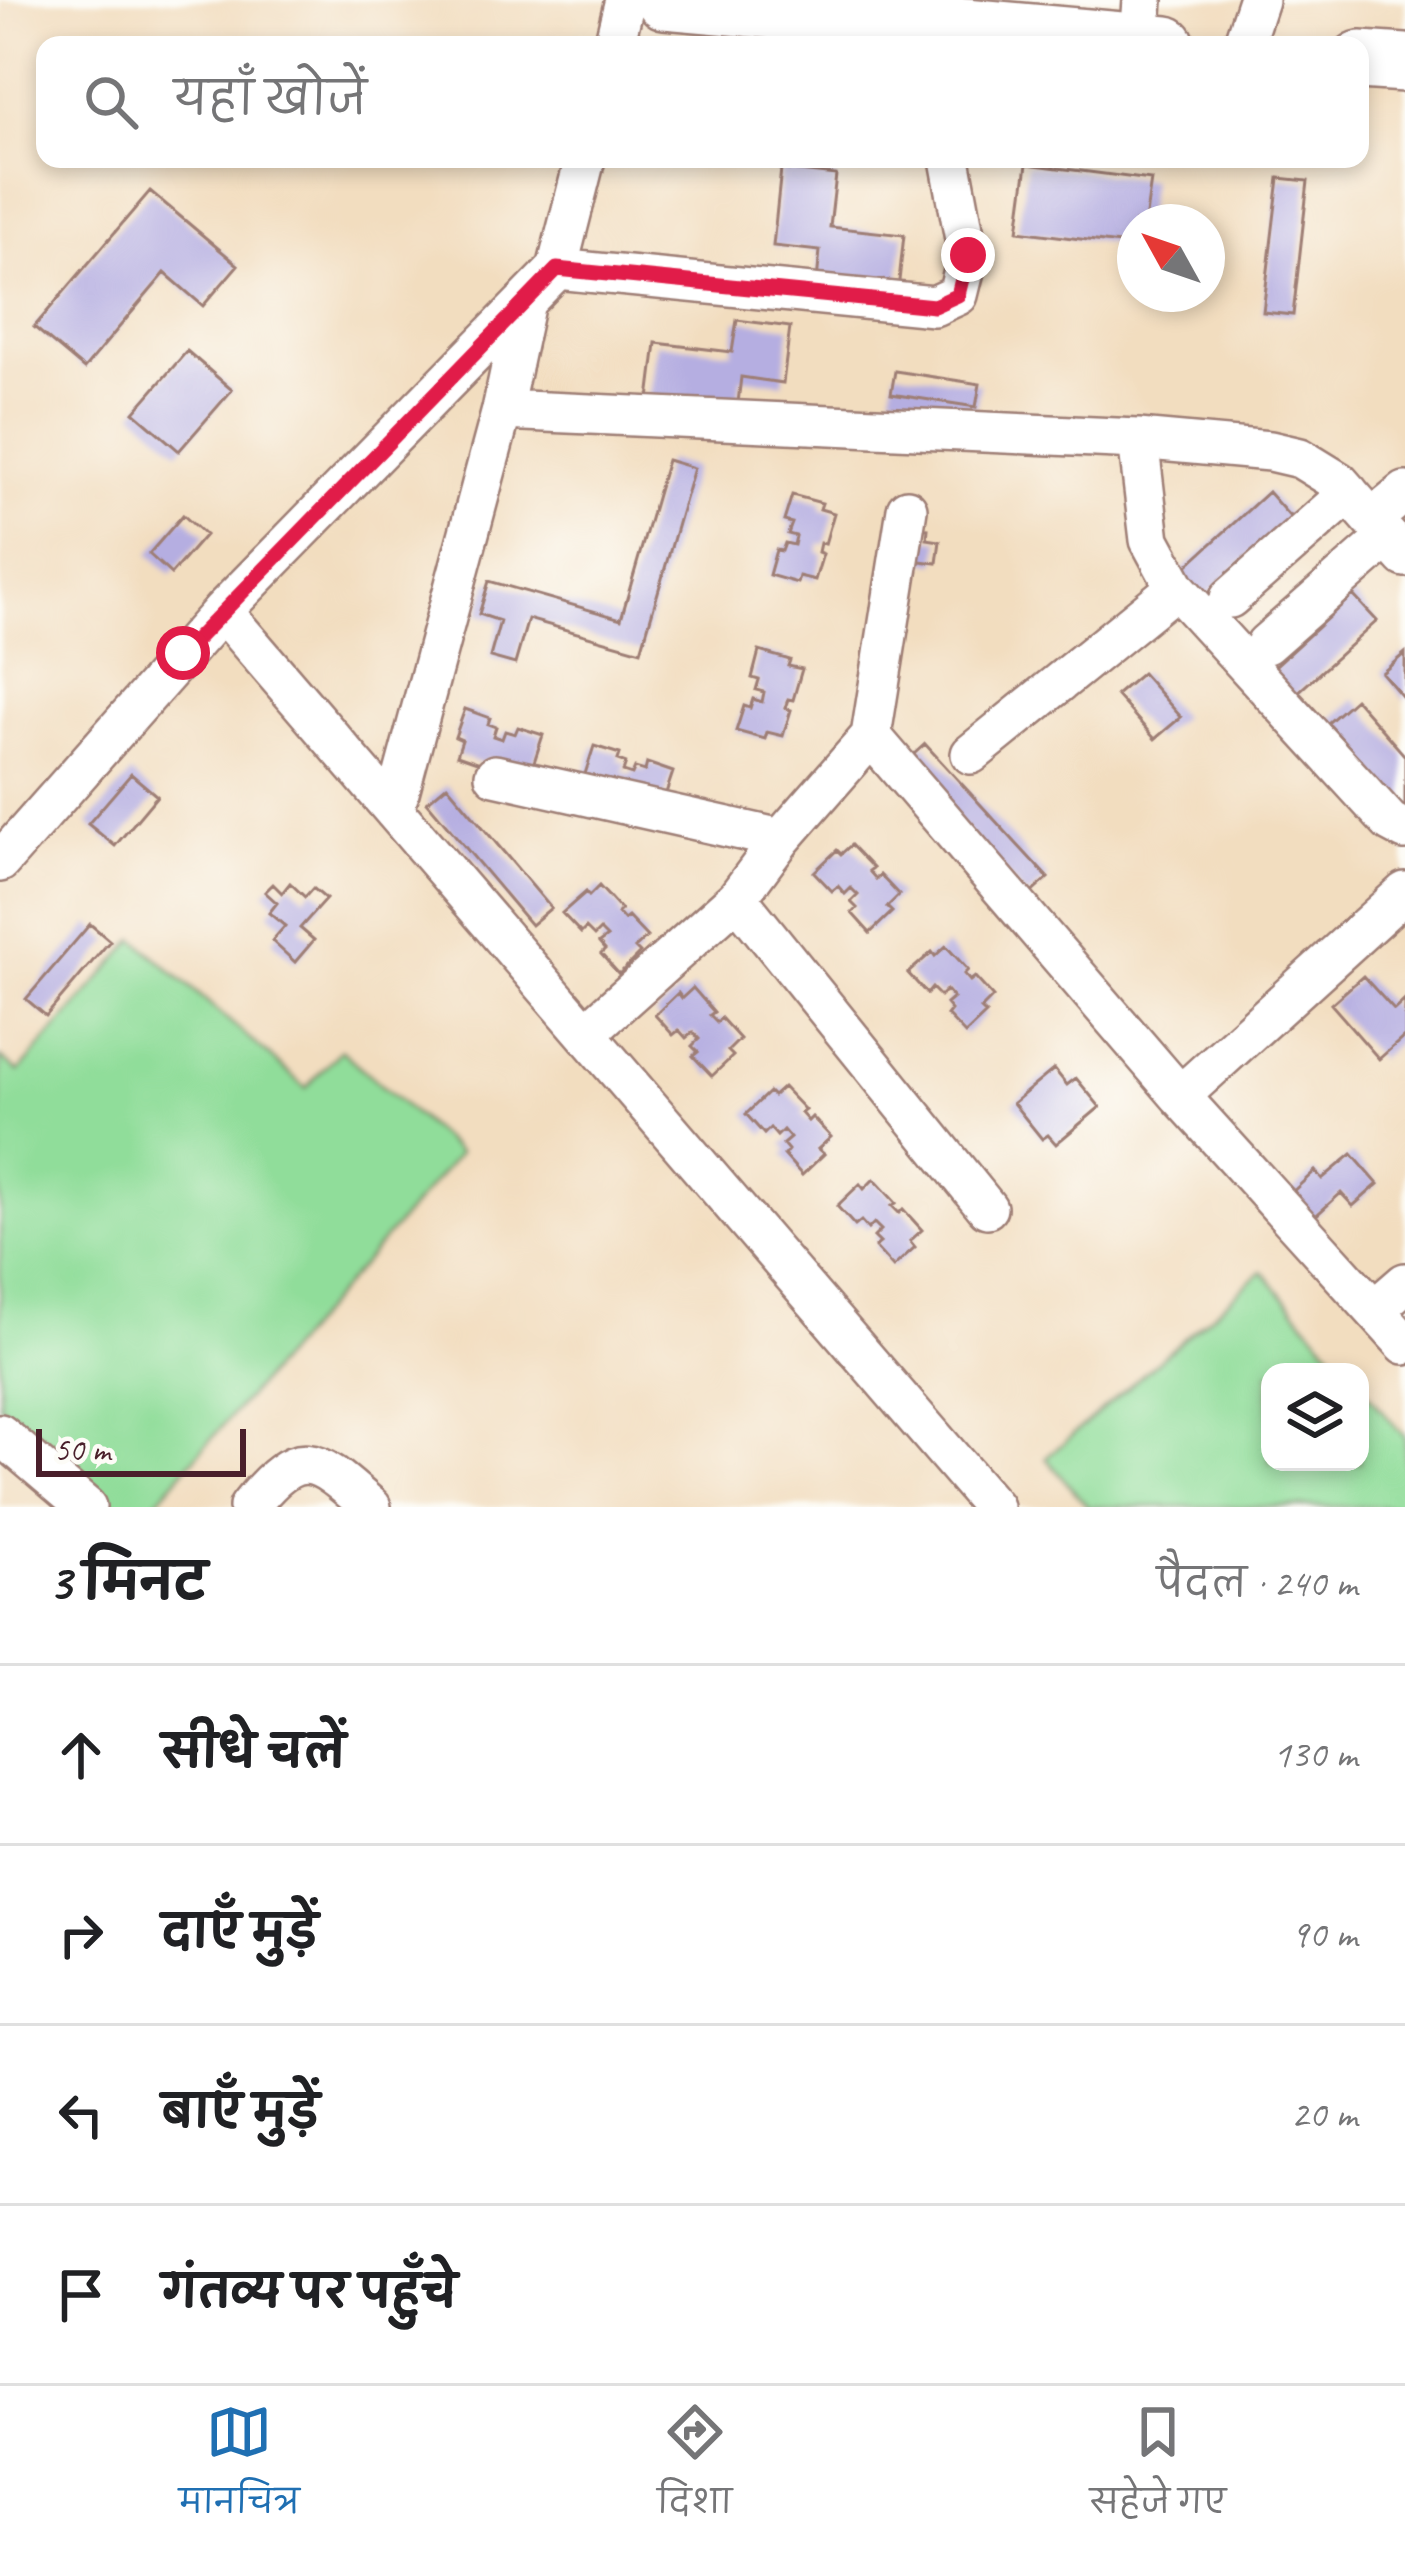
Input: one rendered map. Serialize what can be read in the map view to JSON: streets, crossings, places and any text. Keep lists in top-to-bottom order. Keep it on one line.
{"scale_bar":"50 m","north":"top left","page":{"search":"यहाँ खोजें","scale":"50 m","heading":["3 मिनट","पैदल · 240 m"],"list":[["सीधे चलें","130 m"],["दाएँ मुड़ें","90 m"],["बाएँ मुड़ें","20 m"],"गंतव्य पर पहुँचे"],"nav":["मानचित्र","दिशा","सहेजे गए"]}}
